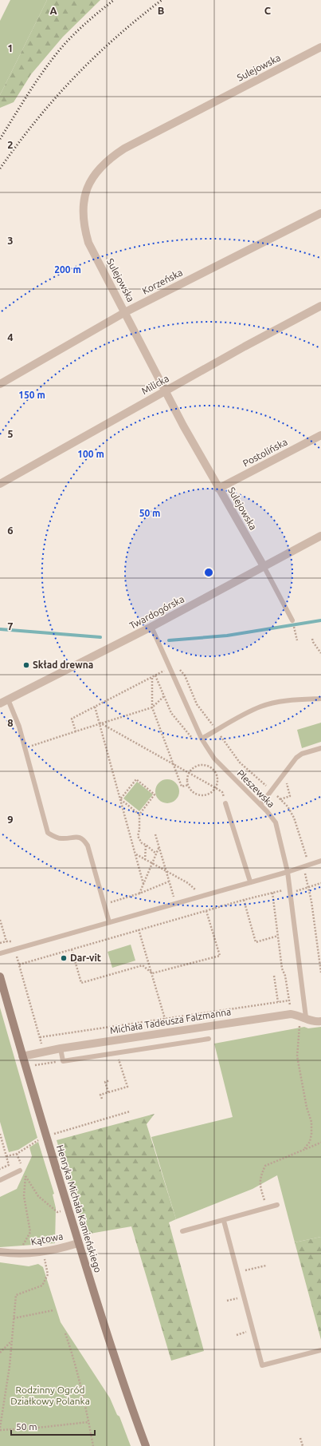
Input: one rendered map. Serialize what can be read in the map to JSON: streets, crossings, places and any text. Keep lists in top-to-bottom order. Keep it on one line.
{"streets":{"street":["Sulejowska","Korzeńska","Milicka","Postolińska","Twardogórska","Michała Tadeusza Falzmanna","Henryka Michała Kamieńskiego","Kątowa"],"lane":["Pleszewska"]},"crossings":[["Sulejowska","Korzeńska"],["Sulejowska","Milicka"],["Sulejowska","Postolińska"],["Sulejowska","Twardogórska"],["Twardogórska","Pleszewska"],["Pleszewska","Michała Tadeusza Falzmanna"],["Michała Tadeusza Falzmanna","Henryka Michała Kamieńskiego"],["Henryka Michała Kamieńskiego","Kątowa"]],"parks":["Rodzinny Ogród Działkowy Polanka"],"places":["Skład drewna","Dar-vit"],"scale_bar":"50 m","grid":{"columns":["A","B","C"],"rows":["1","2","3","4","5","6","7","8","9"]},"rings":["200 m","150 m","100 m","50 m"]}
